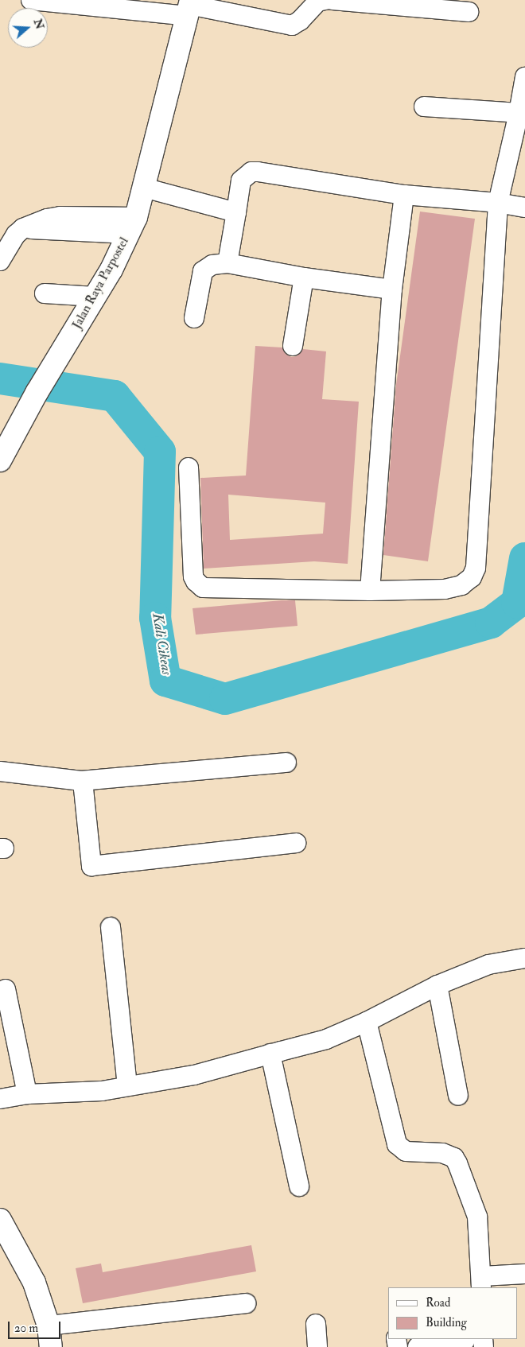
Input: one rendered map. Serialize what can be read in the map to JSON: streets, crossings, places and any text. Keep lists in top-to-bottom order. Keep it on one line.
{"streets":{"main road":["Jalan Raya Parpostel"]},"water":["Kali Cikeas"],"legend":["Road","Building"],"scale_bar":"20 m","north":"right"}
